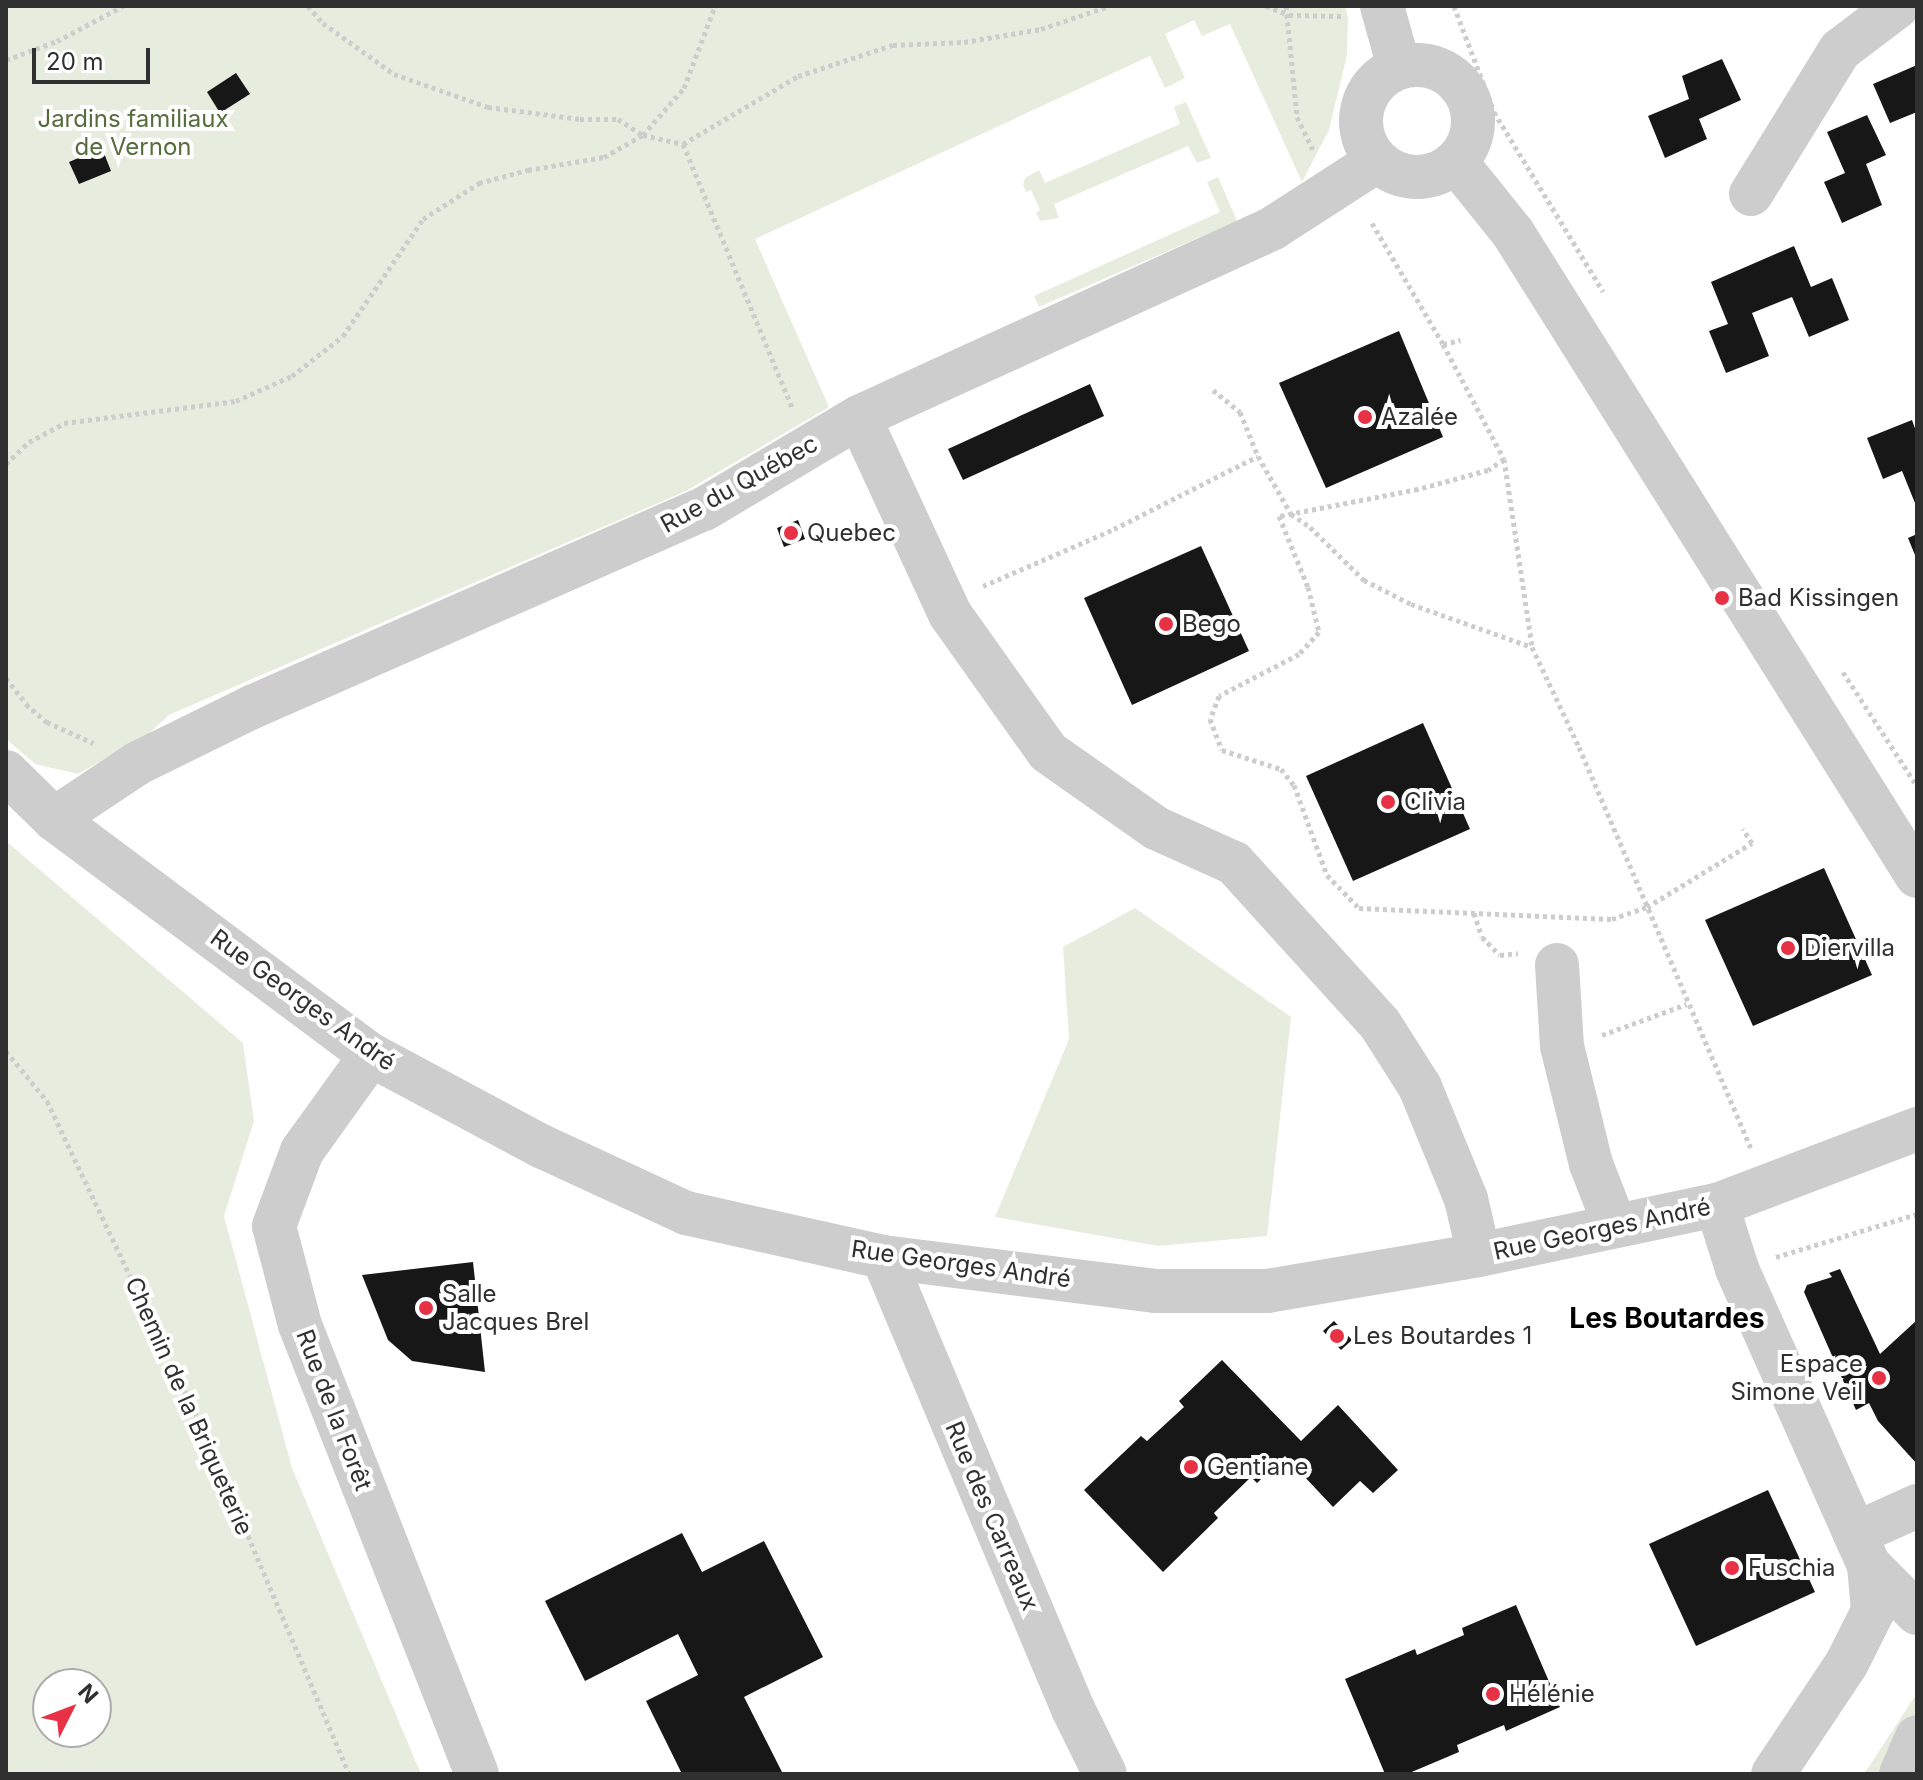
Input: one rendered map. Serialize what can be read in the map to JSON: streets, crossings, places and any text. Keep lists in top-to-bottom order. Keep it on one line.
{"streets":{"street":["Rue du Québec","Rue Georges André","Rue de la Forêt","Rue des Carreaux"],"path":["Chemin de la Briqueterie"]},"crossings":[["Rue du Québec","Rue Georges André"],["Rue Georges André","Rue de la Forêt"],["Rue Georges André","Rue des Carreaux"]],"districts":["Les Boutardes"],"parks":["Jardins familiaux de Vernon"],"places":["Azalée","Quebec","Bad Kissingen","Bego","Clivia","Diervilla","Salle Jacques Brel","Les Boutardes 1","Espace Simone Veil","Gentiane","Fuschia","Hélénie"],"scale_bar":"20 m","north":"top right"}
